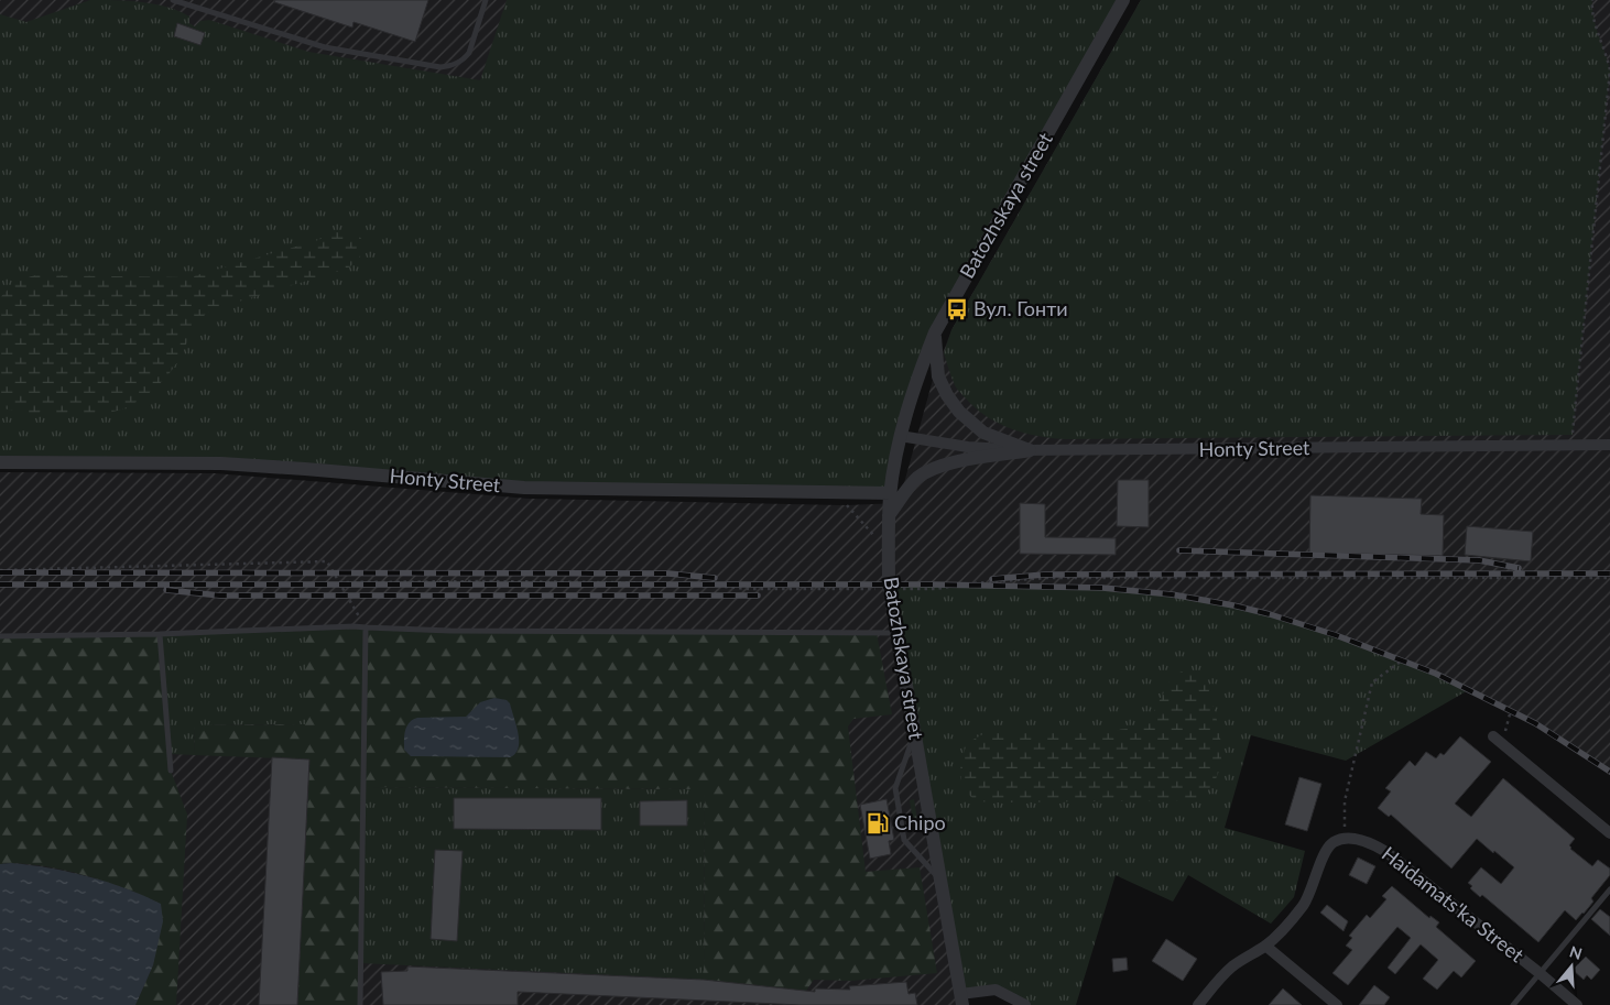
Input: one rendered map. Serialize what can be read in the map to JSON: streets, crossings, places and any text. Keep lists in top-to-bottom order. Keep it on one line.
{"streets":{"street":["Batozhskaya street","Honty Street","Haidamats'ka Street"]},"crossings":[["Batozhskaya street","Honty Street"]],"places":{"bus stop":["Вул. Гонти"],"fuel station":["Chipo"]},"north":"top"}
